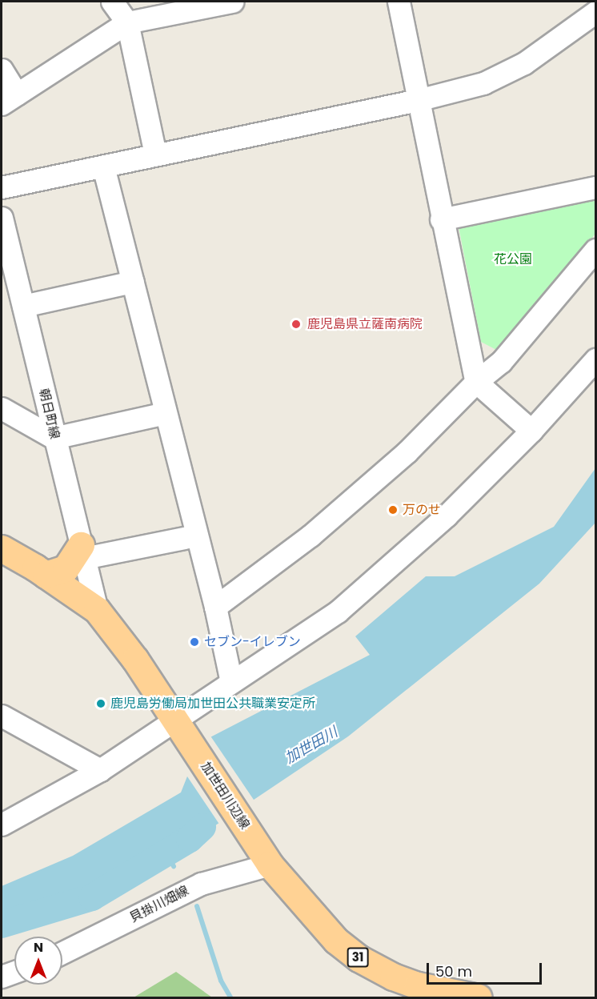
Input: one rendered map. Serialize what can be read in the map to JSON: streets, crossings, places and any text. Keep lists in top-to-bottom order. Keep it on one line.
{"streets":{"main road":["加世田川辺線","31"],"street":["朝日町線","貝掛川畑線"]},"crossings":[["朝日町線","加世田川辺線"],["加世田川辺線","貝掛川畑線"]],"water":["加世田川"],"parks":["花公園"],"places":["鹿児島県立薩南病院","万のせ","セブン-イレブン","鹿児島労働局加世田公共職業安定所"],"scale_bar":"50 m","north":"top"}
